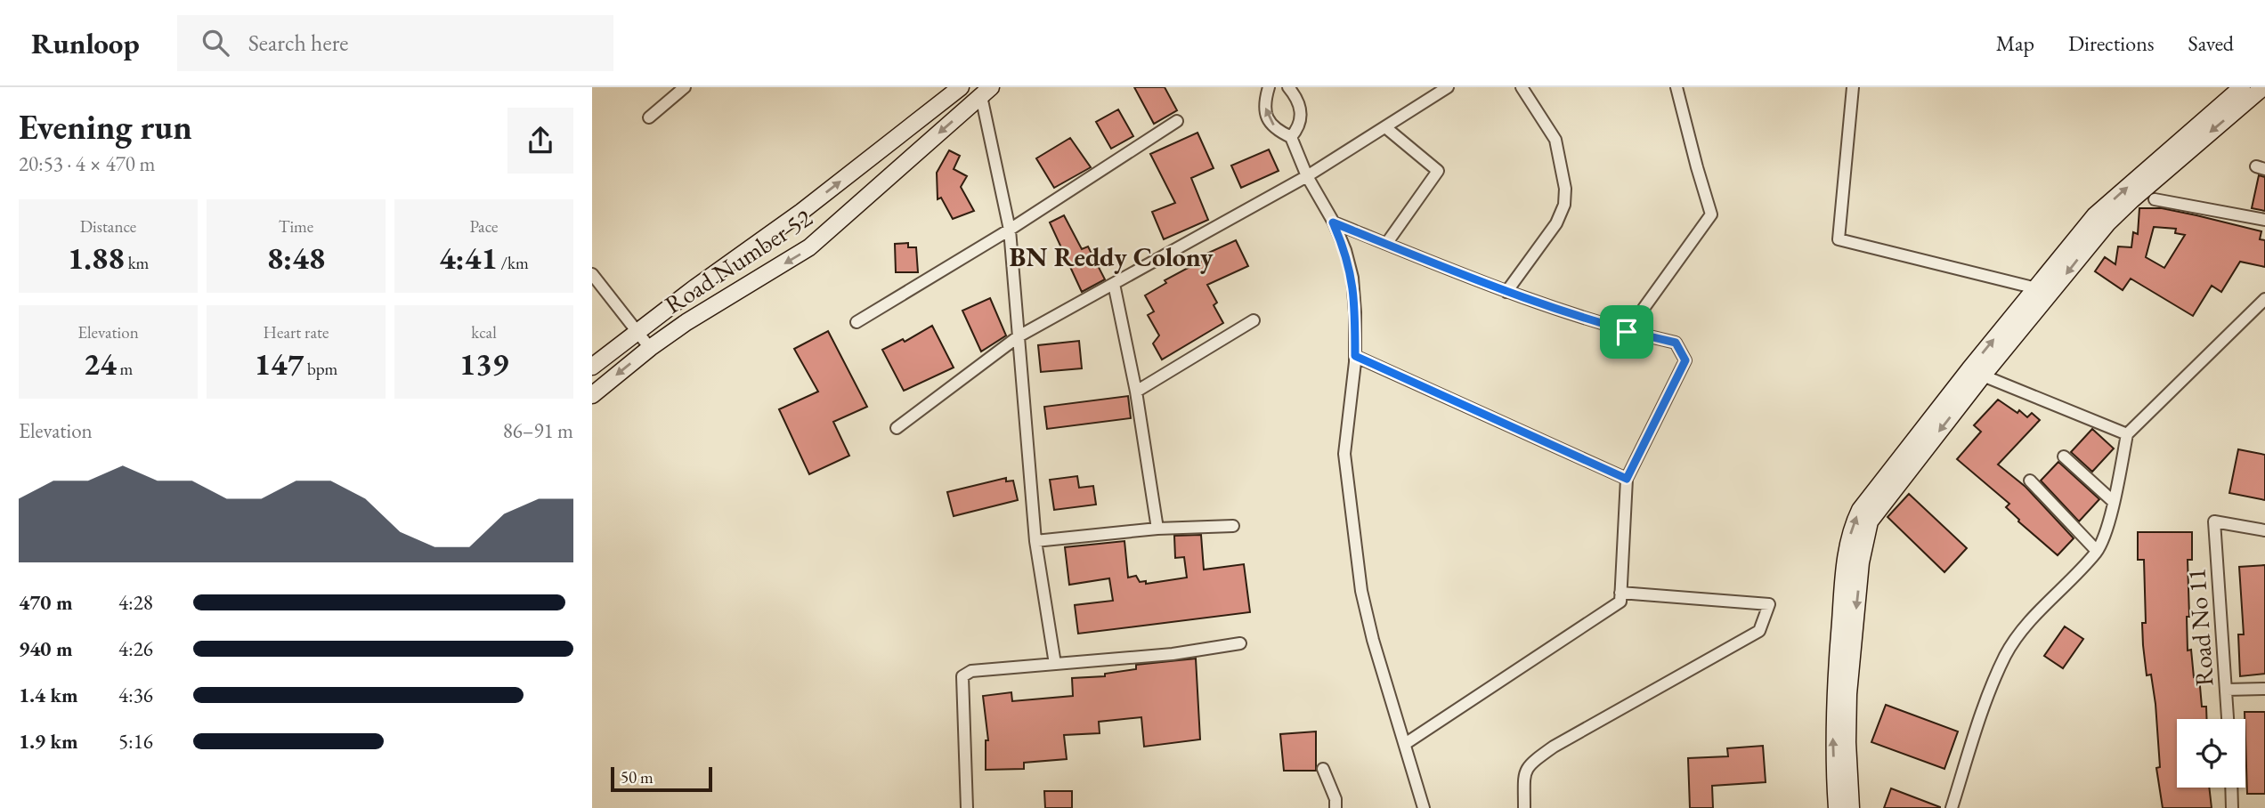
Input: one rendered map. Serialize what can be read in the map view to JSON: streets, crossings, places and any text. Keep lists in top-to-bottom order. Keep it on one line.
{"streets":{"street":["Road Number 52","Road No 11"]},"districts":["BN Reddy Colony"],"scale_bar":"50 m","page":{"header":"Runloop","search":"Search here","nav":["Map","Directions","Saved"],"heading":["Evening run","20:53 · 4 × 470 m"],"stats":[["Distance","1.88 km"],["Time","8:48"],["Pace","4:41 /km"],["Elevation","24 m"],["Heart rate","147 bpm"],["kcal","139"]],"chart":["Elevation","86–91 m"],"list":[{"name":"470 m","note":"4:28"},{"name":"940 m","note":"4:26"},{"name":"1.4 km","note":"4:36"},{"name":"1.9 km","note":"5:16"}],"scale":"50 m"}}
